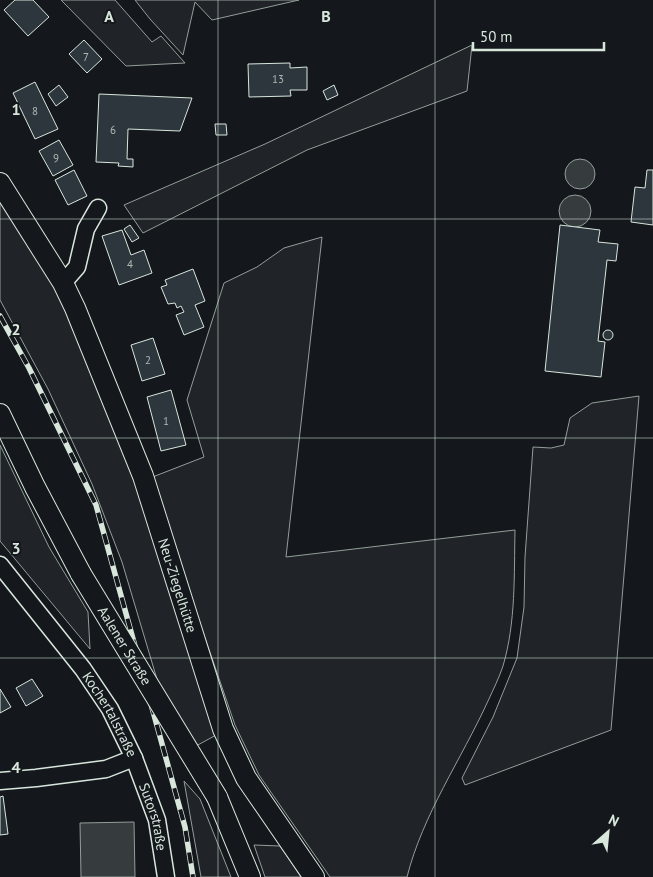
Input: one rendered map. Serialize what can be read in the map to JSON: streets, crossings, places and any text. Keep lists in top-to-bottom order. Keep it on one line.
{"streets":{"street":["Neu-Ziegelhütte","Aalener Straße","Kochertalstraße","Sutorstraße"]},"crossings":[["Kochertalstraße","Sutorstraße"]],"house_numbers":["7","13","8","6","9","4","2","1"],"scale_bar":"50 m","north":"top right","grid":{"columns":["A","B"],"rows":["1","2","3","4"]}}
